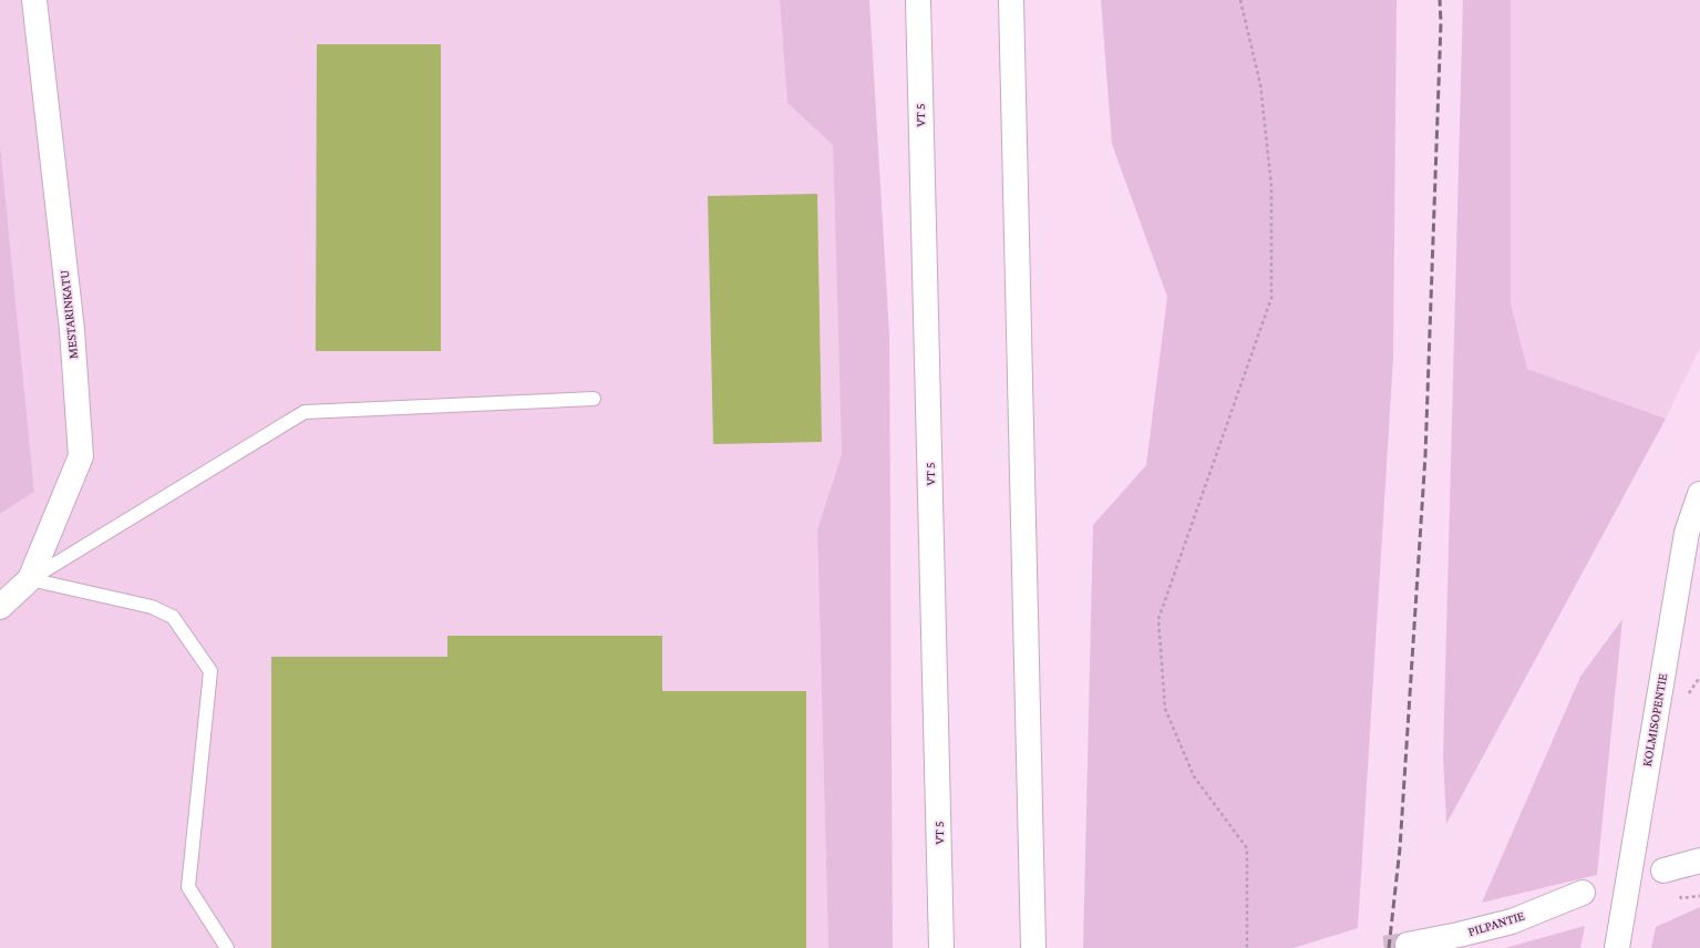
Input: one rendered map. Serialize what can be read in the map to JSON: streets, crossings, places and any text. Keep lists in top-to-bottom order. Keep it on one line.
{"streets":{"main road":["VT 5","MESTARINKATU","KOLMISOPENTIE","PILPANTIE"]}}
